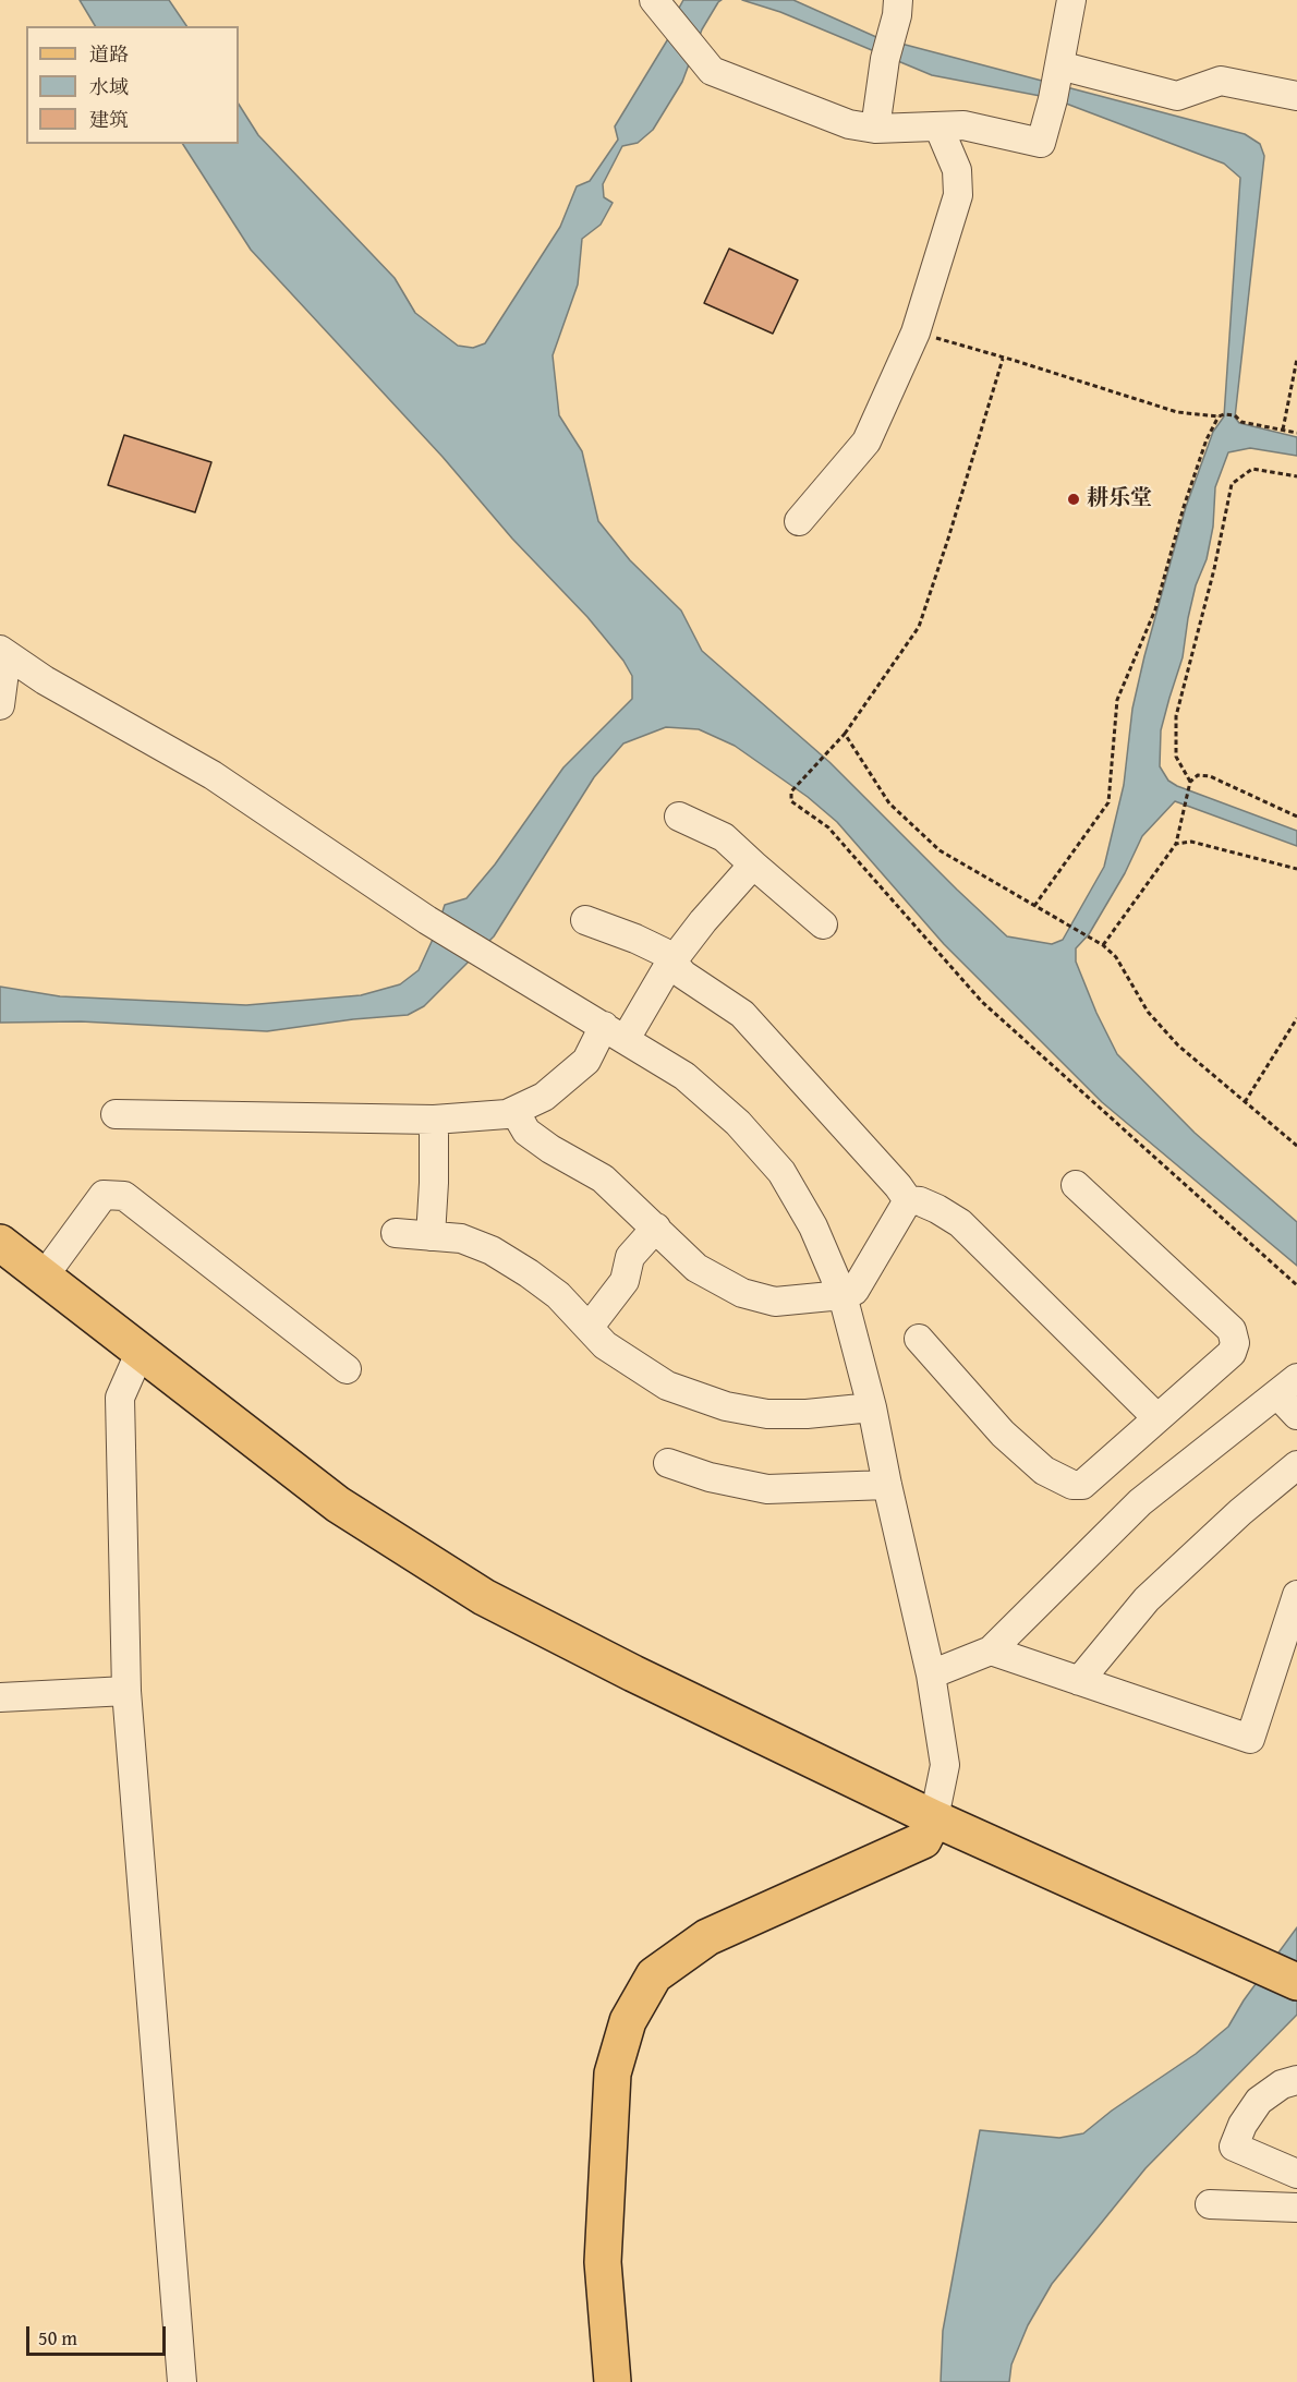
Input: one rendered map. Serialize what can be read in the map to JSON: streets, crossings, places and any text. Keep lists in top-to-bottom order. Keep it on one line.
{"places":["耕乐堂"],"legend":["道路","水域","建筑"],"scale_bar":"50 m"}
